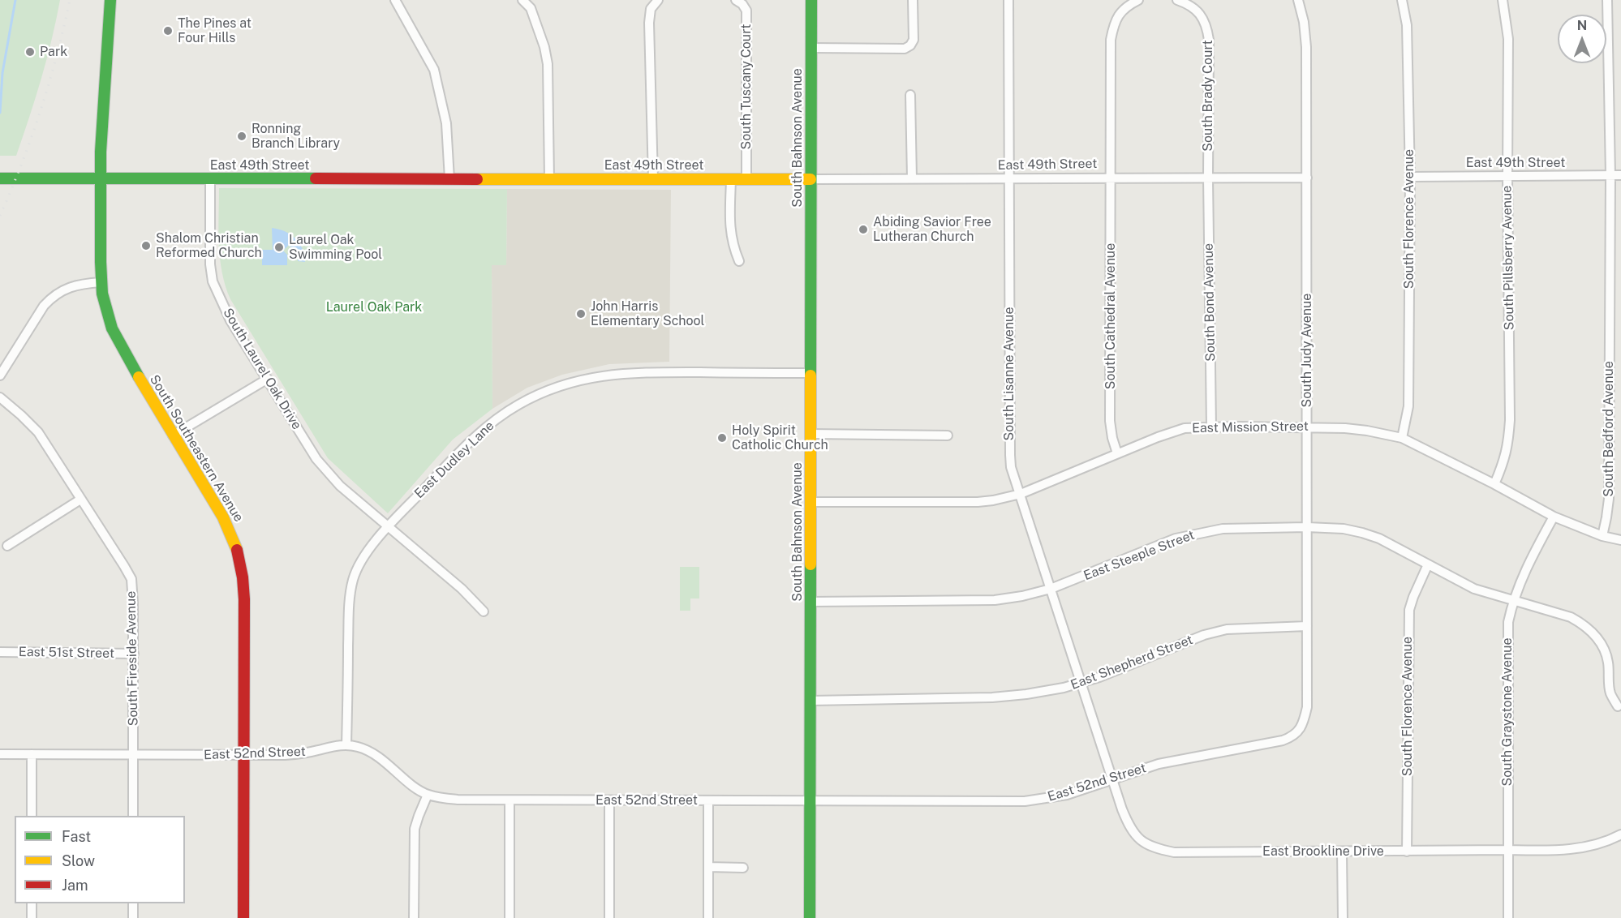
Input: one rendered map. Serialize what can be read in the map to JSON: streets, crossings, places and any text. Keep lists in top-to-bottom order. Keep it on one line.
{"streets":{"street":["South Tuscany Court","South Brady Court","South Bahnson Avenue","East 49th Street","South Florence Avenue","South Pillsberry Avenue","South Bond Avenue","South Cathedral Avenue","South Judy Avenue","South Laurel Oak Drive","South Lisanne Avenue","East Mission Street","South Bedford Avenue","South Southeastern Avenue","East Dudley Lane","East Steeple Street","East 51st Street","South Fireside Avenue","East Shepherd Street","South Graystone Avenue","East 52nd Street","East Brookline Drive"]},"crossings":[["South Tuscany Court","East 49th Street"],["South Brady Court","East 49th Street"],["South Brady Court","South Bond Avenue"],["South Bahnson Avenue","East 49th Street"],["South Bahnson Avenue","East Mission Street"],["South Bahnson Avenue","East Dudley Lane"],["South Bahnson Avenue","East Steeple Street"],["South Bahnson Avenue","East Shepherd Street"],["South Bahnson Avenue","East 52nd Street"],["East 49th Street","South Florence Avenue"],["East 49th Street","South Pillsberry Avenue"],["East 49th Street","South Bond Avenue"],["East 49th Street","South Cathedral Avenue"],["East 49th Street","South Judy Avenue"],["East 49th Street","South Laurel Oak Drive"],["East 49th Street","South Lisanne Avenue"],["East 49th Street","South Bedford Avenue"],["East 49th Street","South Southeastern Avenue"],["South Florence Avenue","East Mission Street"],["South Florence Avenue","East Steeple Street"],["South Florence Avenue","East Brookline Drive"],["South Pillsberry Avenue","East Mission Street"],["South Bond Avenue","East Mission Street"],["South Cathedral Avenue","East Mission Street"],["South Judy Avenue","East Mission Street"],["South Judy Avenue","East Steeple Street"],["South Judy Avenue","East Shepherd Street"],["South Judy Avenue","East 52nd Street"],["South Laurel Oak Drive","East Dudley Lane"],["South Lisanne Avenue","East Mission Street"],["South Lisanne Avenue","East Steeple Street"],["South Lisanne Avenue","East Shepherd Street"],["South Lisanne Avenue","East Brookline Drive"],["East Mission Street","South Bedford Avenue"],["East Mission Street","South Graystone Avenue"],["South Southeastern Avenue","East 52nd Street"],["East Dudley Lane","East 52nd Street"],["East Steeple Street","South Graystone Avenue"],["East 51st Street","South Fireside Avenue"],["South Fireside Avenue","East 52nd Street"],["South Graystone Avenue","East Brookline Drive"],["East 52nd Street","East Brookline Drive"]],"parks":["Laurel Oak Park"],"places":["The Pines at Four Hills","Park","Ronning Branch Library","Abiding Savior Free Lutheran Church","Shalom Christian Reformed Church","Laurel Oak Swimming Pool","John Harris Elementary School","Holy Spirit Catholic Church"],"legend":["Fast","Slow","Jam"],"north":"top"}
